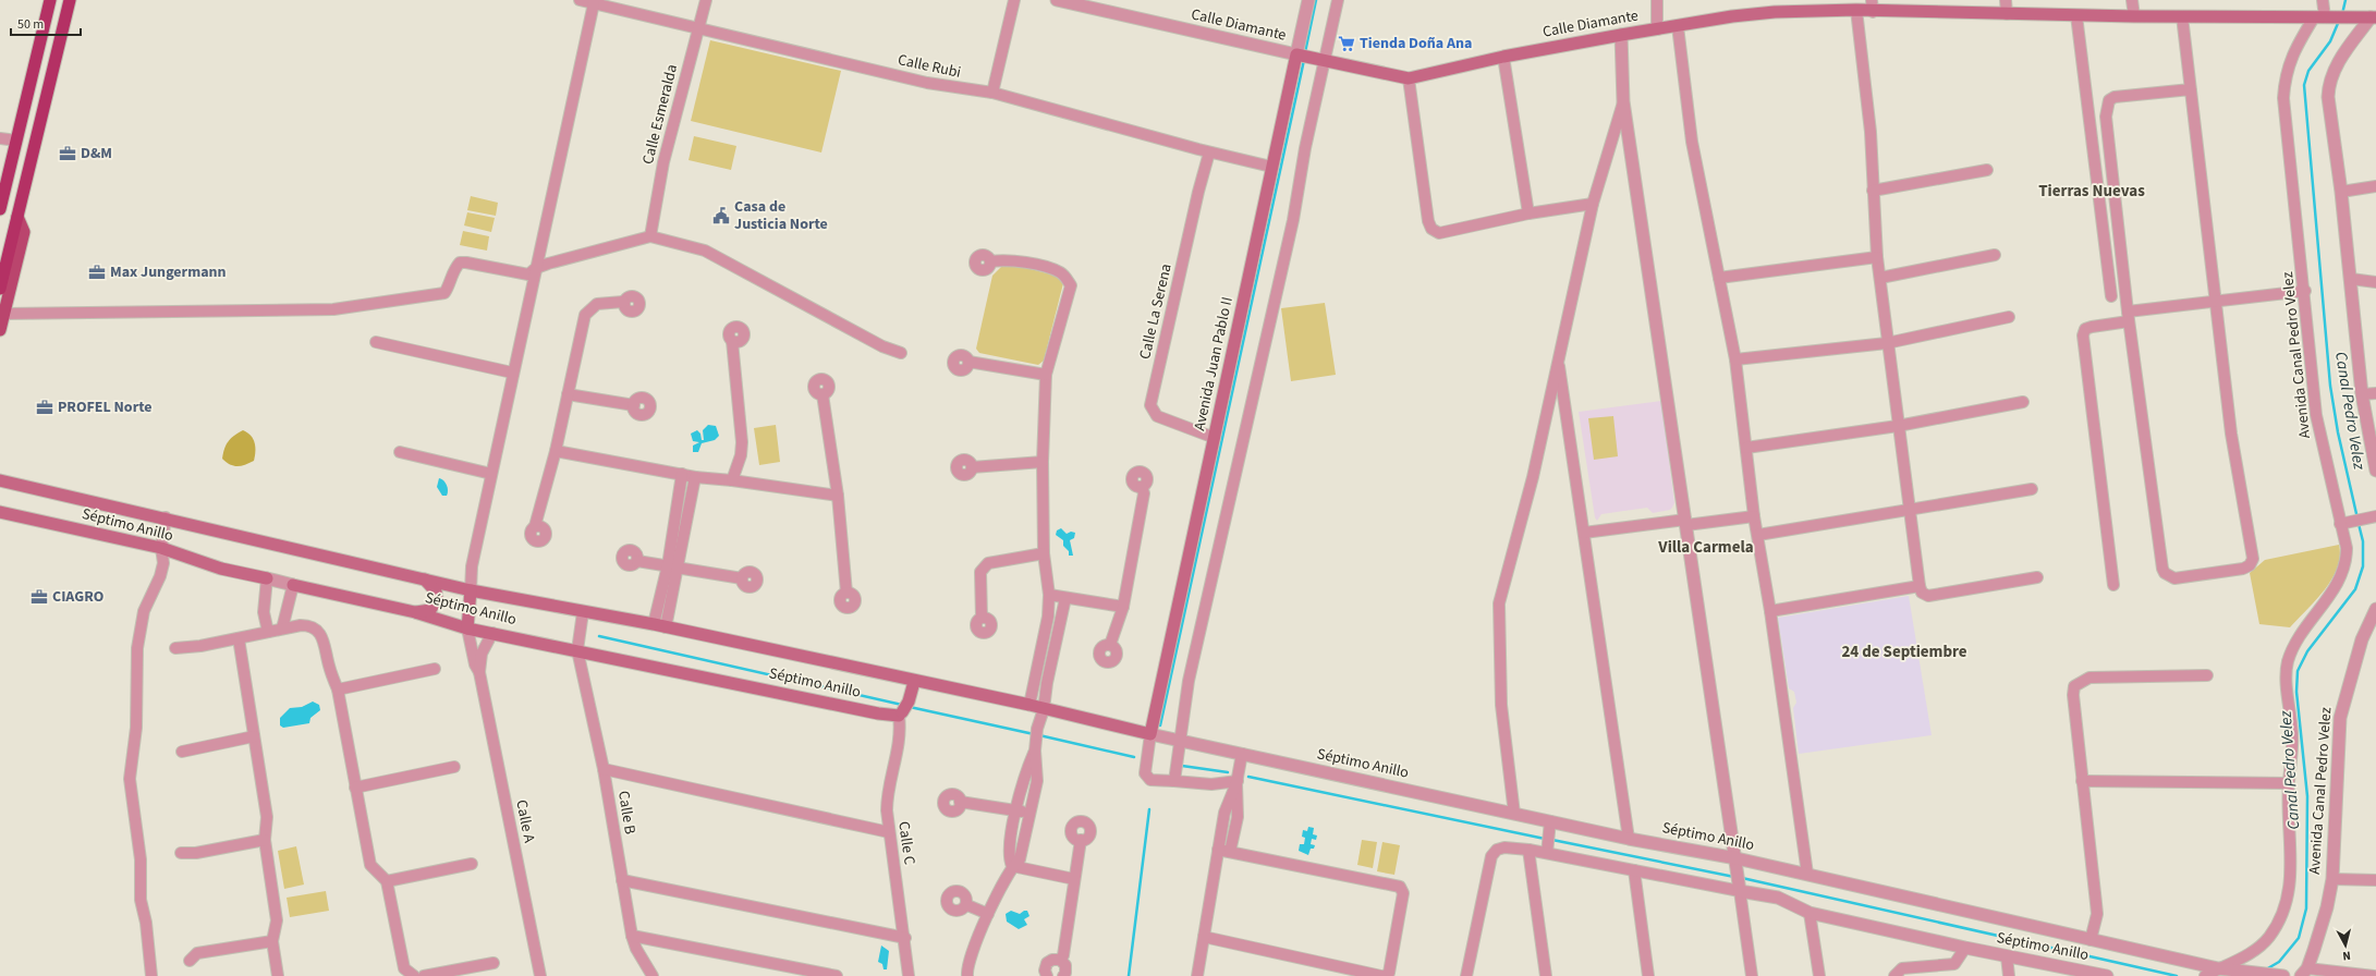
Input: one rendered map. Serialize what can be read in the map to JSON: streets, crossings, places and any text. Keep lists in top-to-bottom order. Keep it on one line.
{"streets":{"main road":["Calle Diamante","Avenida Juan Pablo II","Séptimo Anillo"],"street":["Calle Rubi","Calle Esmeralda","Calle La Serena","Avenida Canal Pedro Velez","Calle B","Calle A","Calle C"]},"crossings":[["Calle Diamante","Avenida Canal Pedro Velez"],["Calle Diamante","Avenida Juan Pablo II"],["Calle Rubi","Calle Esmeralda"],["Calle Rubi","Calle La Serena"],["Calle Rubi","Avenida Juan Pablo II"],["Calle La Serena","Avenida Juan Pablo II"],["Avenida Canal Pedro Velez","Séptimo Anillo"],["Avenida Juan Pablo II","Séptimo Anillo"],["Séptimo Anillo","Calle B"],["Séptimo Anillo","Calle C"]],"districts":["Tierras Nuevas","Villa Carmela","24 de Septiembre"],"water":["Canal Pedro Velez"],"places":{"supermarket":["Tienda Doña Ana"],"office":["D&M","Max Jungermann","PROFEL Norte","CIAGRO"],"public building":["Casa de Justicia Norte"]},"scale_bar":"50 m","north":"bottom"}
